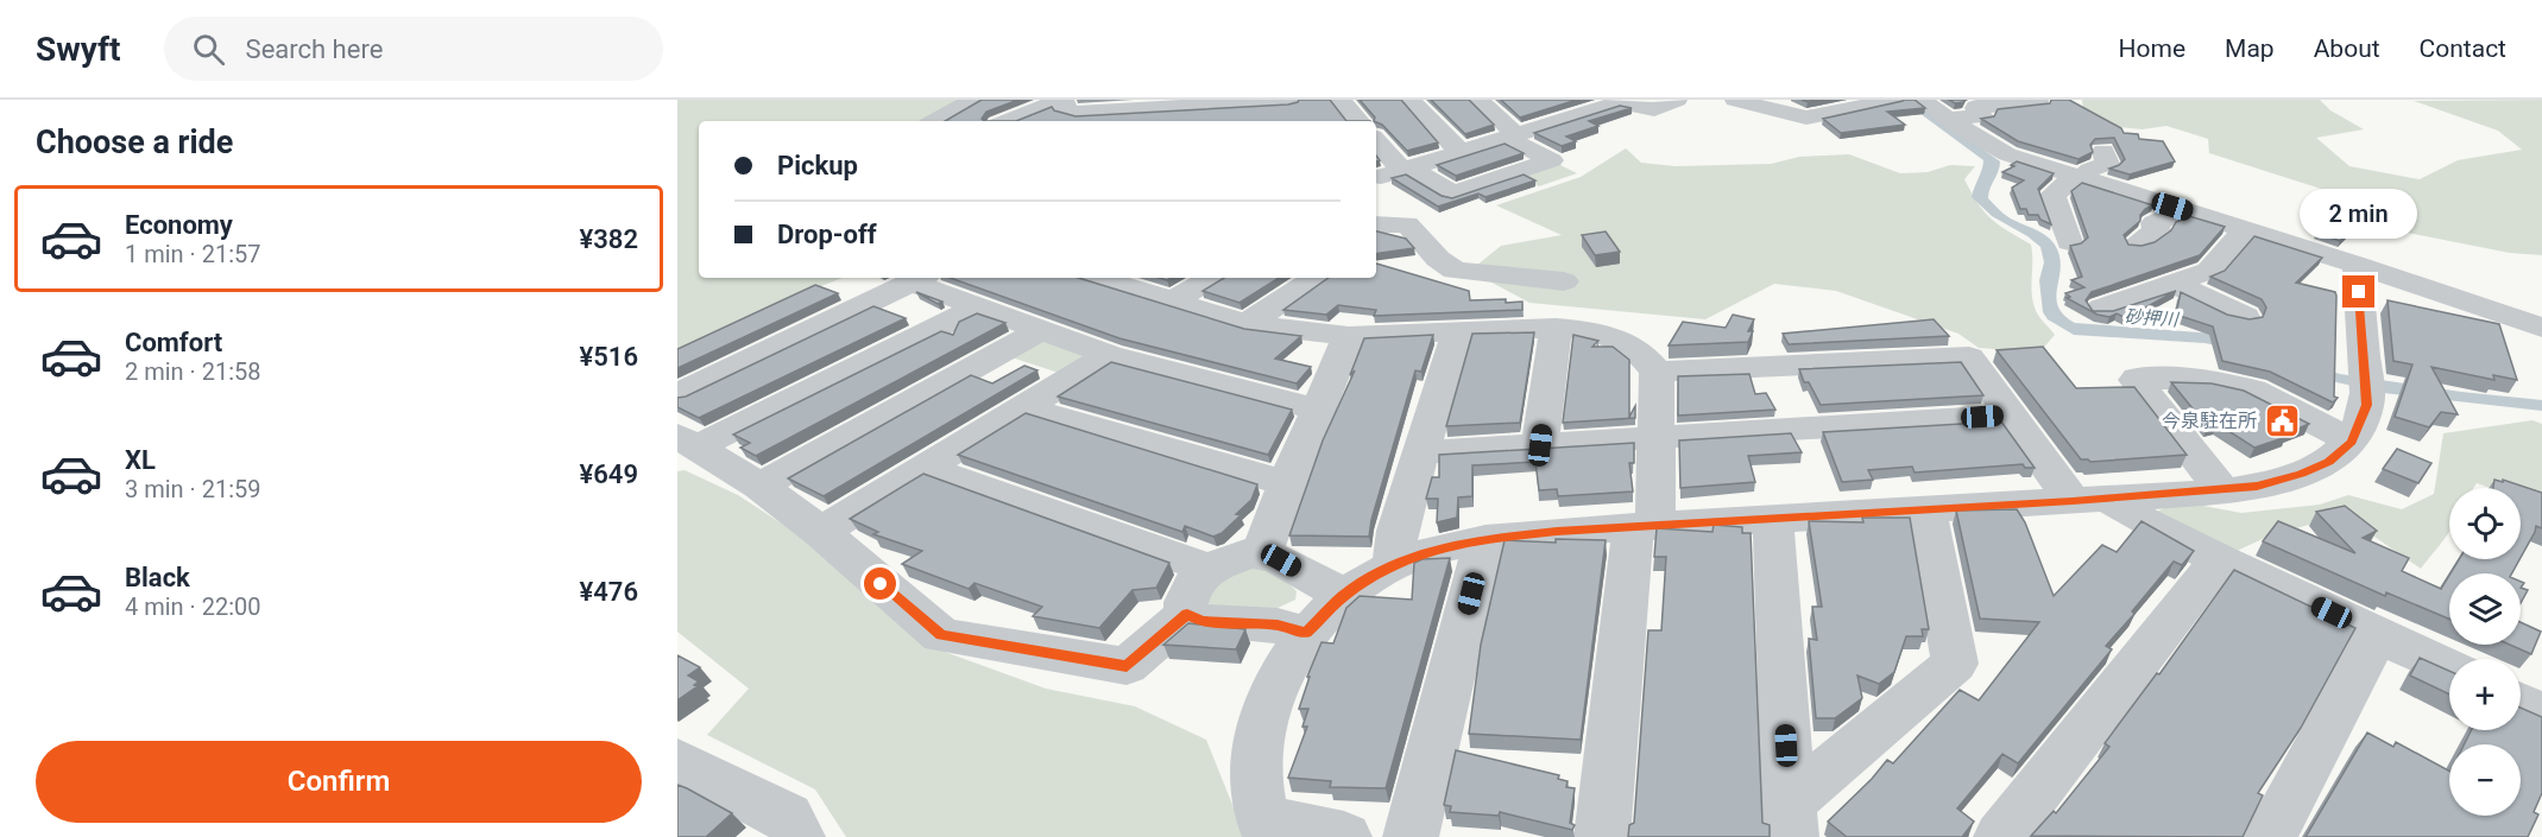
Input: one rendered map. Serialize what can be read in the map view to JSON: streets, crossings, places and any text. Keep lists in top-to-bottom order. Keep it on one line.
{"water":["砂押川"],"places":{"public building":["今泉駐在所"]},"page":{"header":"Swyft","search":"Search here","nav":["Home","Map","About","Contact"],"heading":"Choose a ride","banner":["Pickup","Drop-off"],"list":[{"name":"Economy","note":"1 min · 21:57","value":"¥382"},{"name":"Comfort","note":"2 min · 21:58","value":"¥516"},{"name":"XL","note":"3 min · 21:59","value":"¥649"},{"name":"Black","note":"4 min · 22:00","value":"¥476"}],"bubble":"2 min","map_buttons":["+","−"],"buttons":"Confirm"}}
